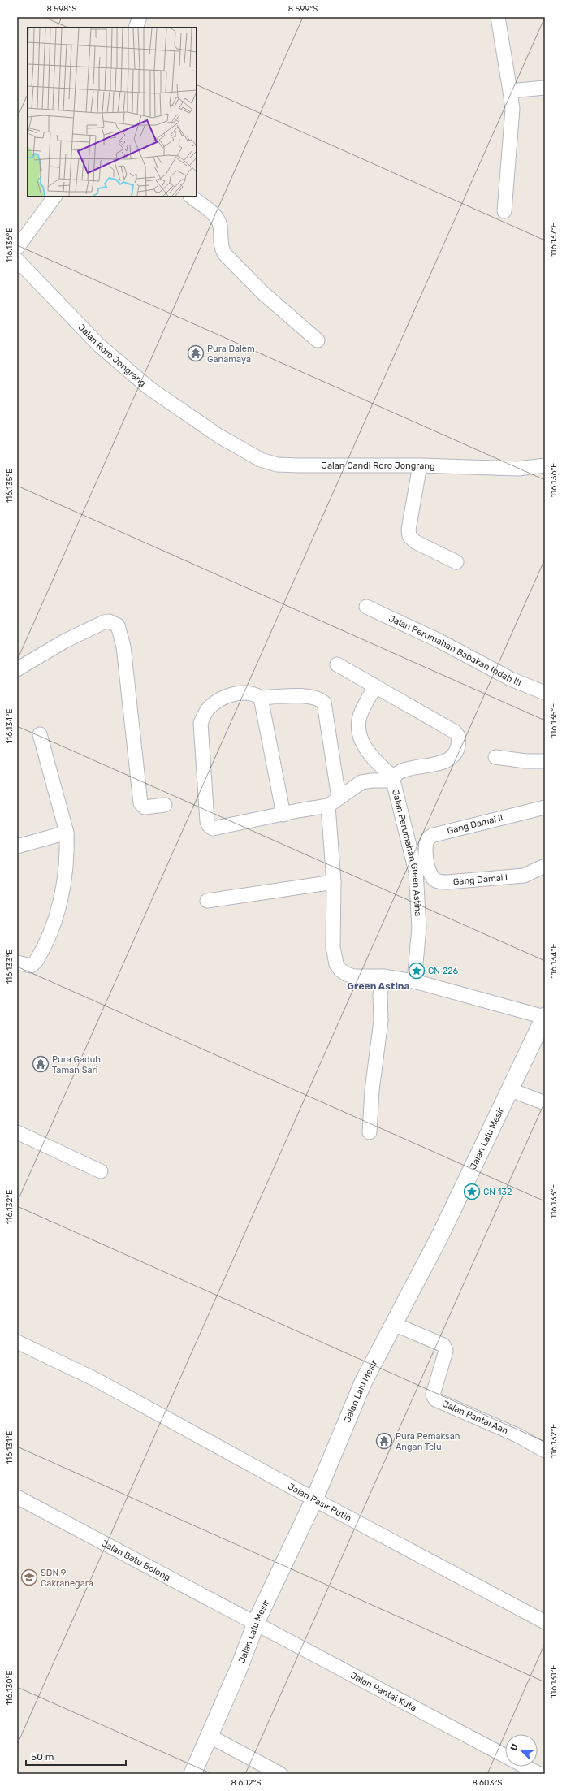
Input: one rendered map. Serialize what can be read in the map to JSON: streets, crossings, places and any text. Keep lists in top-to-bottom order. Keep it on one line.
{"streets":{"street":["Jalan Roro Jongrang","Jalan Candi Roro Jongrang","Jalan Perumahan Babakan Indah III","Gang Damai II","Jalan Perumahan Green Astina","Gang Damai I","Jalan Lalu Mesir","Jalan Pantai Aan","Jalan Pasir Putih","Jalan Batu Bolong","Jalan Pantai Kuta"]},"crossings":[["Jalan Roro Jongrang","Jalan Candi Roro Jongrang"],["Gang Damai II","Gang Damai I"],["Jalan Lalu Mesir","Jalan Pantai Aan"],["Jalan Lalu Mesir","Jalan Pasir Putih"],["Jalan Lalu Mesir","Jalan Batu Bolong"],["Jalan Lalu Mesir","Jalan Pantai Kuta"],["Jalan Batu Bolong","Jalan Pantai Kuta"]],"districts":["Green Astina"],"places":{"temple":["Pura Dalem Ganamaya","Pura Gaduh Taman Sari","Pura Pemaksan Angan Telu"],"place":["CN 226","CN 132"],"school or university":["SDN 9 Cakranegara"]},"scale_bar":"50 m","north":"top left","coordinates":["8.598°S","8.599°S","116.137°E","116.136°E","116.135°E","116.134°E","116.133°E","116.132°E","116.131°E","116.130°E","8.602°S","8.603°S"]}
